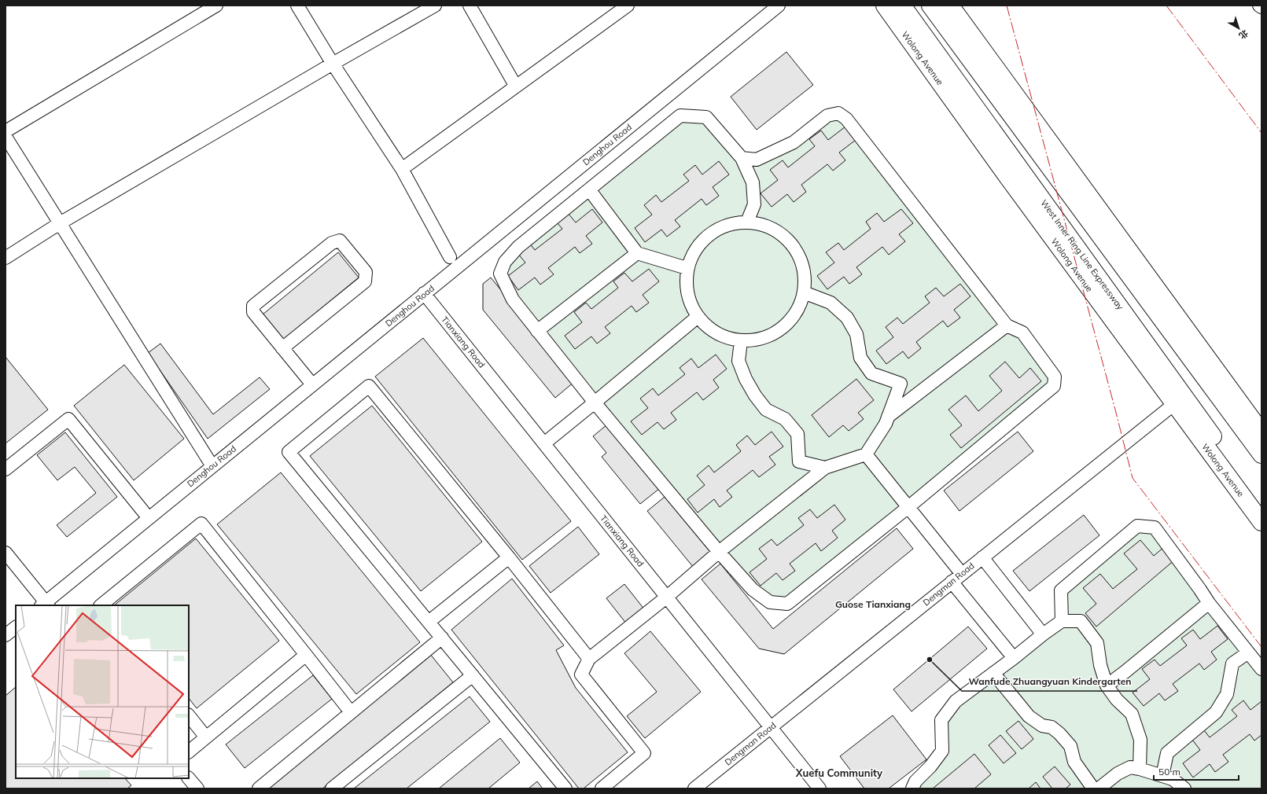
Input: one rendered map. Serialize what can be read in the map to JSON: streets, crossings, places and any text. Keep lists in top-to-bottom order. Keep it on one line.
{"streets":{"highway":["Wolong Avenue","West Inner Ring Line Expressway"],"street":["Denghou Road","Tianxiang Road","Dengman Road"]},"crossings":[["Wolong Avenue","Dengman Road"],["Denghou Road","Tianxiang Road"],["Tianxiang Road","Dengman Road"]],"districts":["Guose Tianxiang","Xuefu Community"],"places":["Wanfude Zhuangyuan Kindergarten"],"scale_bar":"50 m","north":"bottom right"}
